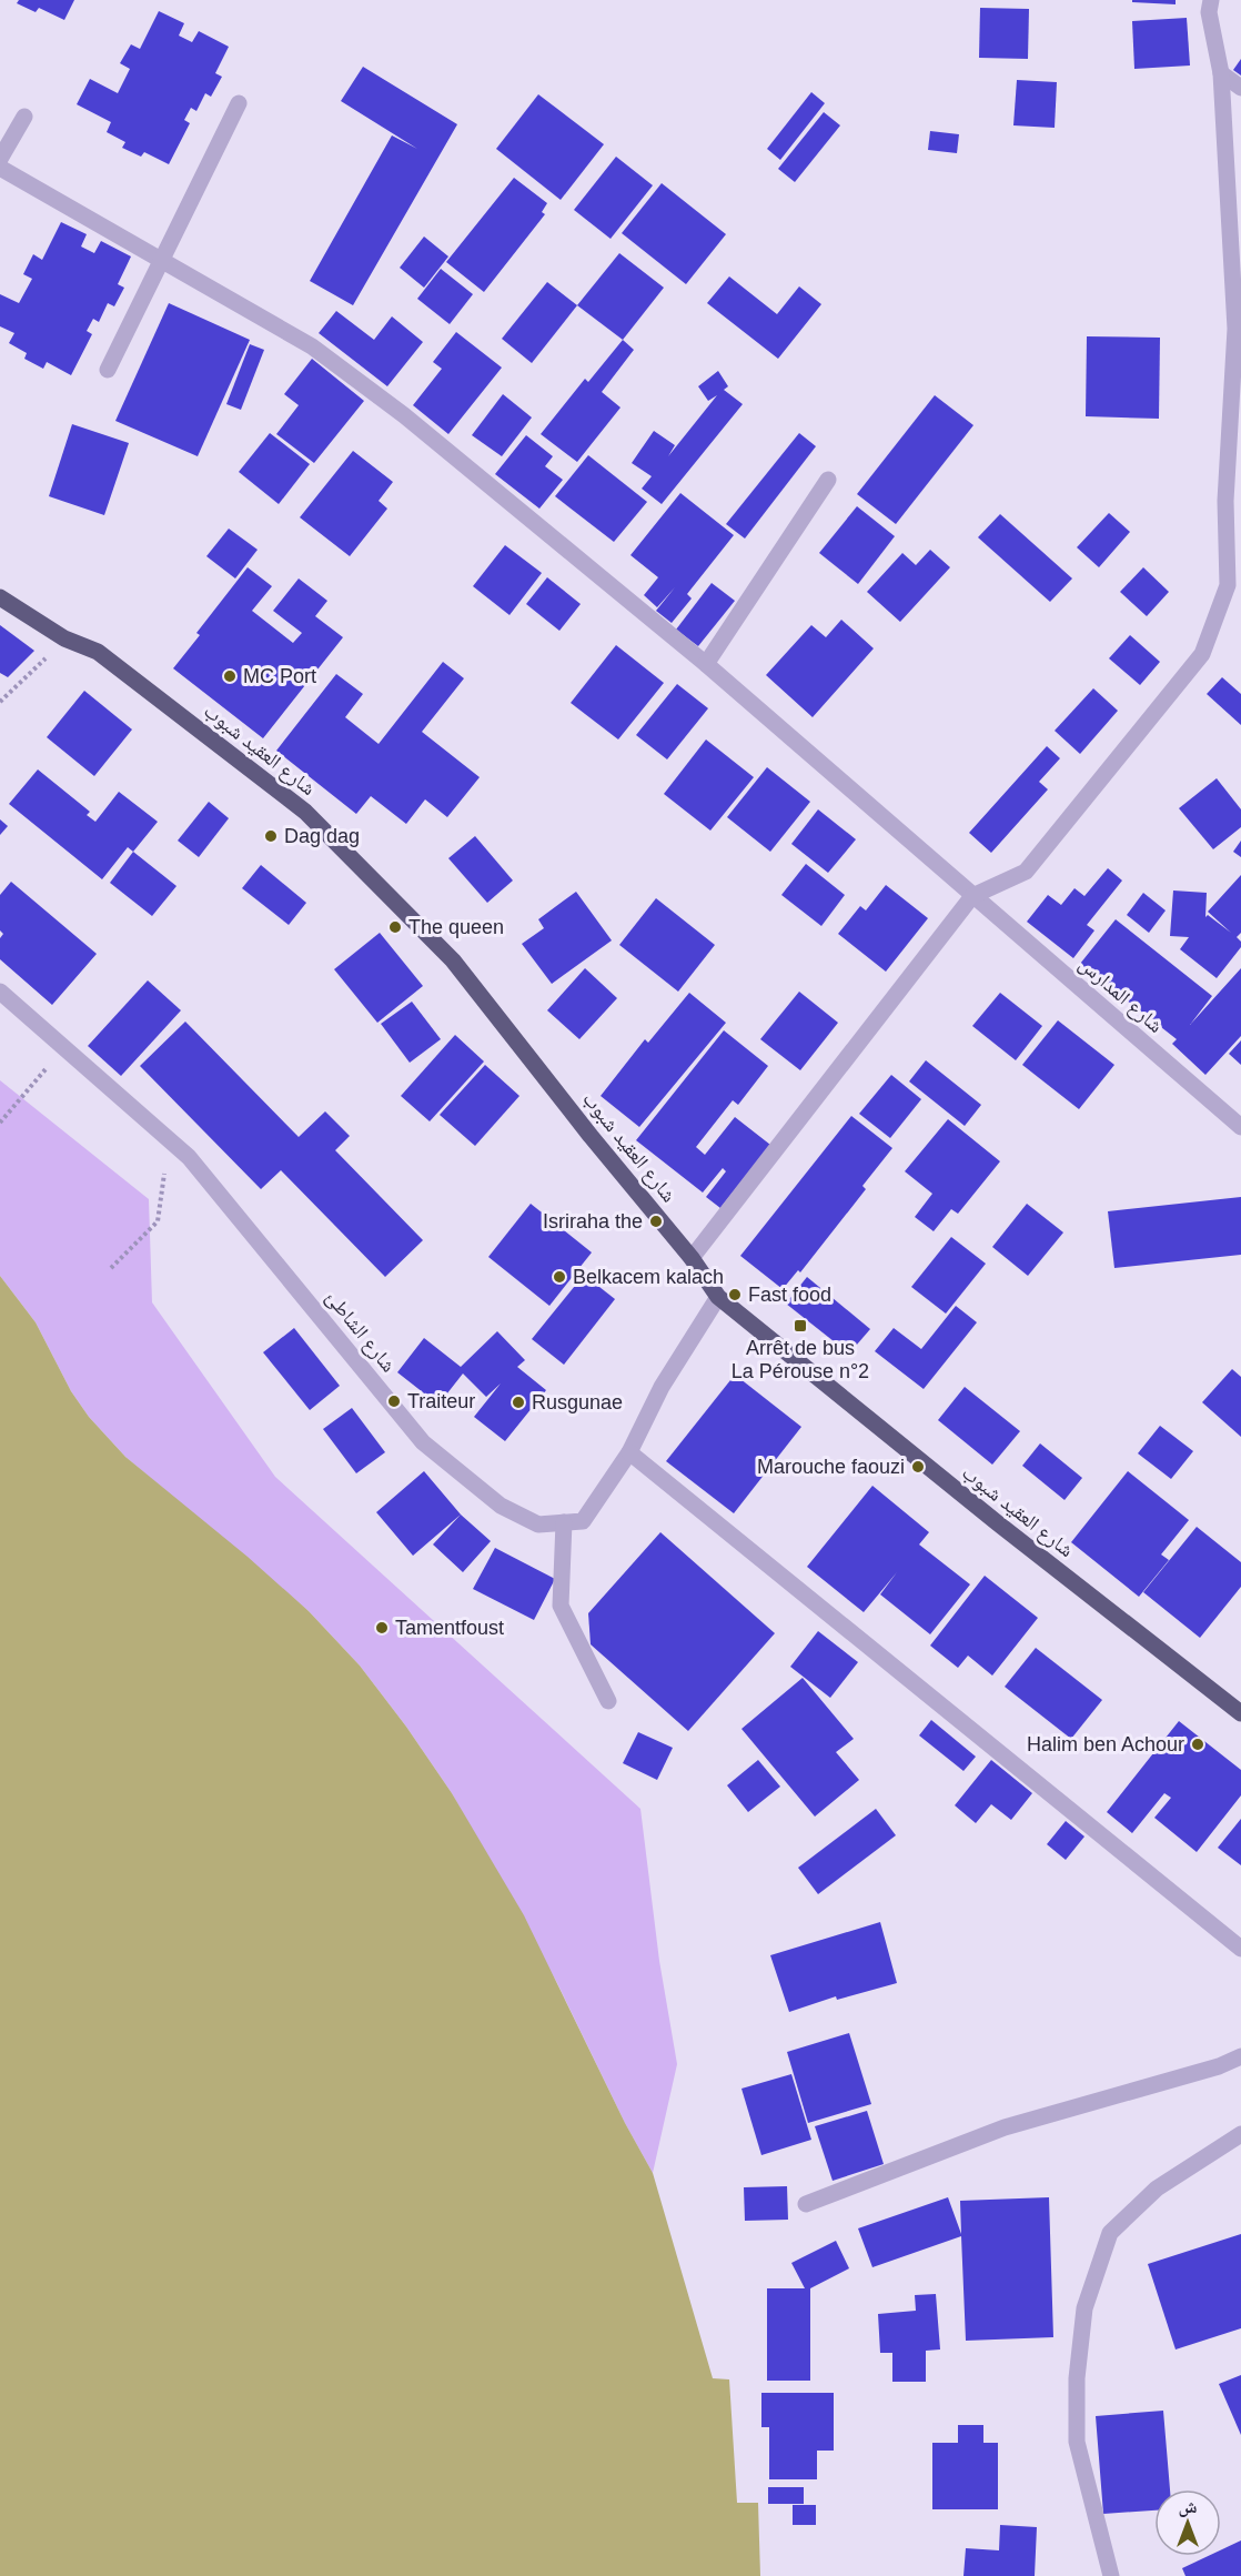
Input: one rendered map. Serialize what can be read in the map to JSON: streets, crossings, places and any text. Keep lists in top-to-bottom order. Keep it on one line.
{"streets":{"main road":["شارع العقيد شبوب"],"street":["شارع المدارس","شارع الشاطئ"]},"crossings":[["شارع العقيد شبوب","شارع الشاطئ"]],"places":{"other":["MC Port","Dag dag","The queen","Isriraha the","Belkacem kalach","Fast food","Traiteur","Rusgunae","Marouche faouzi","Tamentfoust","Halim ben Achour"],"transit":["Arrêt de bus La Pérouse n°2"]},"north":"top"}
